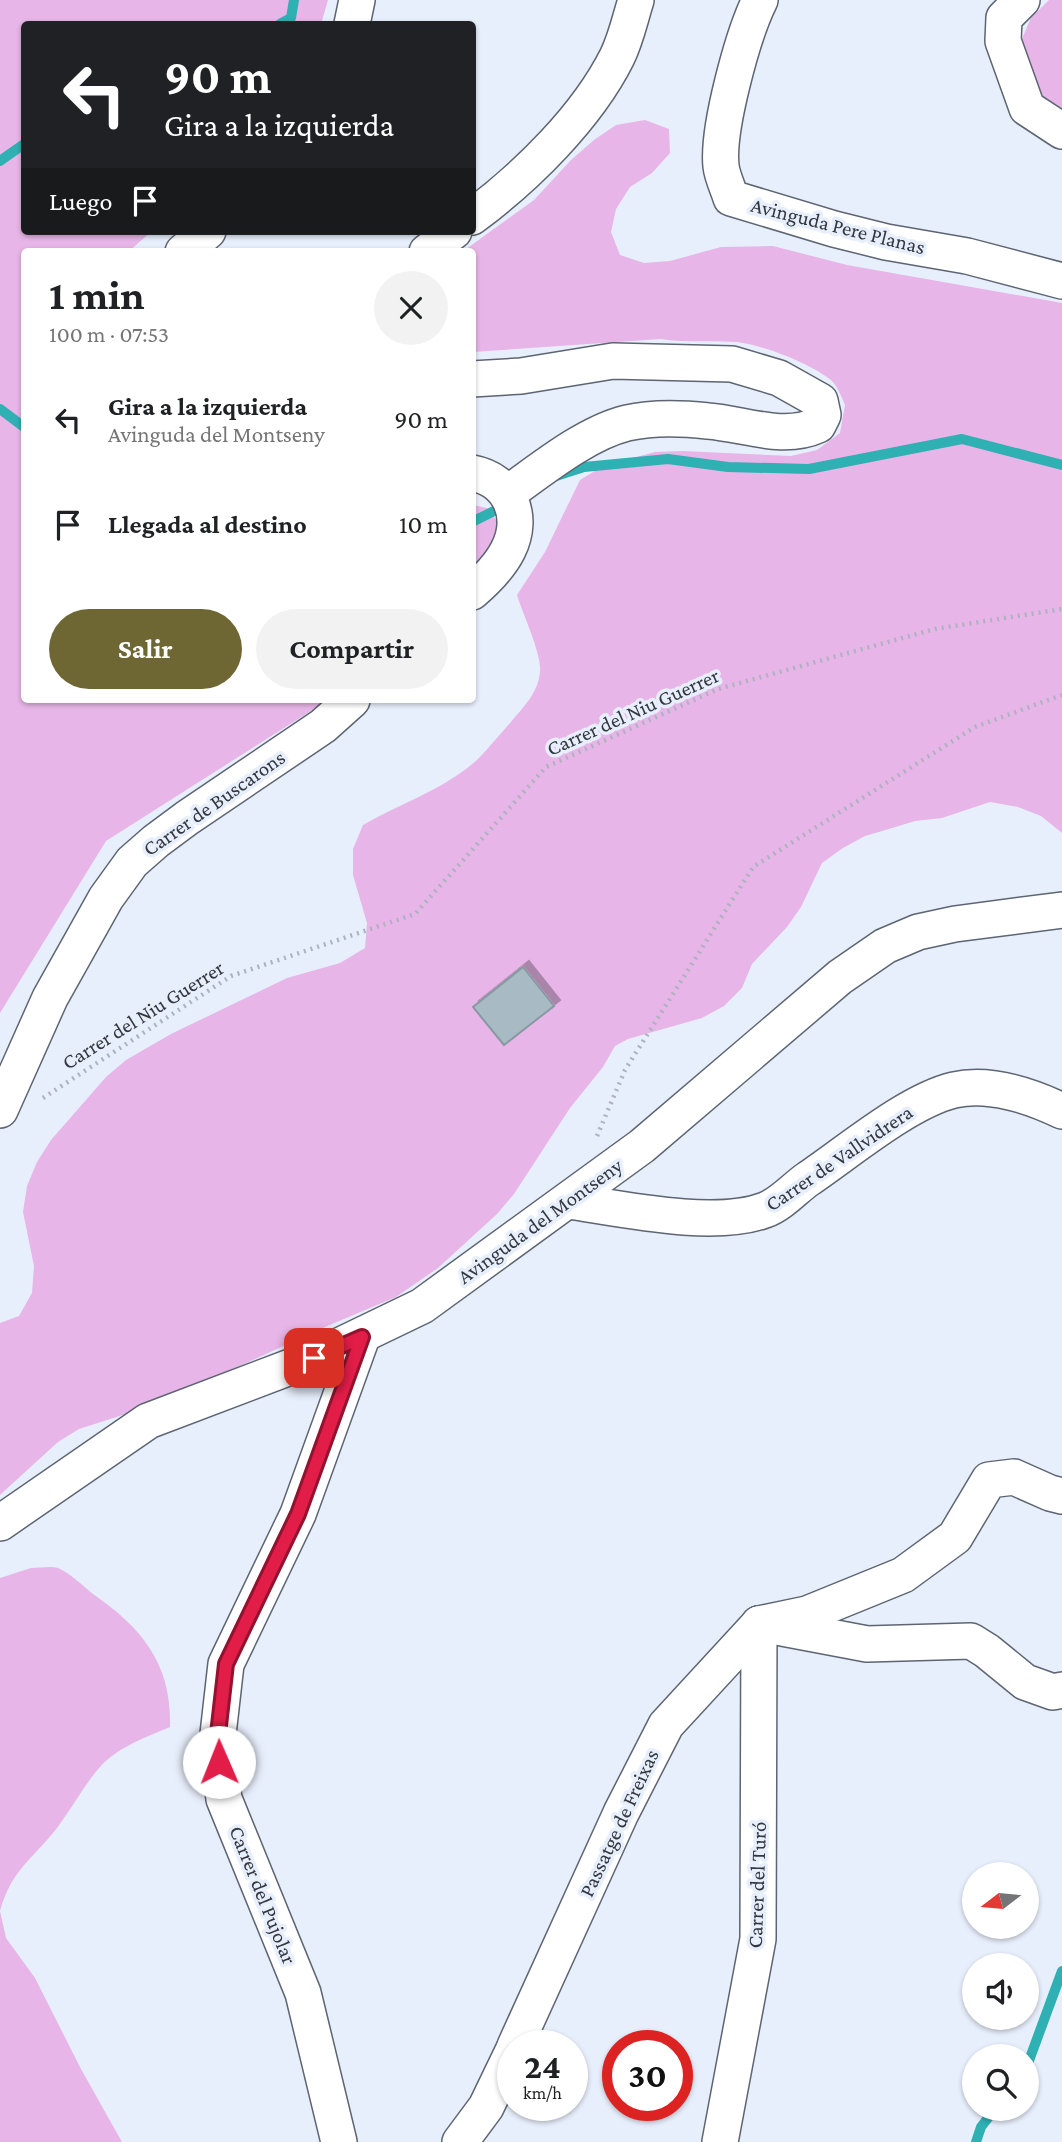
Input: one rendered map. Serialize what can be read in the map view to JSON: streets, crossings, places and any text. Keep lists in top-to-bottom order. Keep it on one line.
{"streets":{"street":["Avinguda Pere Planas","Carrer de Buscarons","Carrer de Vallvidrera","Avinguda del Montseny","Passatge de Freixas","Carrer del Turó","Carrer del Pujolar"],"path":["Carrer del Niu Guerrer"]},"crossings":[["Carrer de Vallvidrera","Avinguda del Montseny"],["Avinguda del Montseny","Carrer del Pujolar"],["Passatge de Freixas","Carrer del Turó"]],"north":"left","page":{"turn":["90 m","Gira a la izquierda"],"then":"Luego","heading":["1 min","100 m · 07:53"],"list":[{"name":"Gira a la izquierda","note":"Avinguda del Montseny","value":"90 m"},{"name":"Llegada al destino","value":"10 m"}],"buttons":["Salir","Compartir"],"speed":"24 km/h","limit":"30"}}
